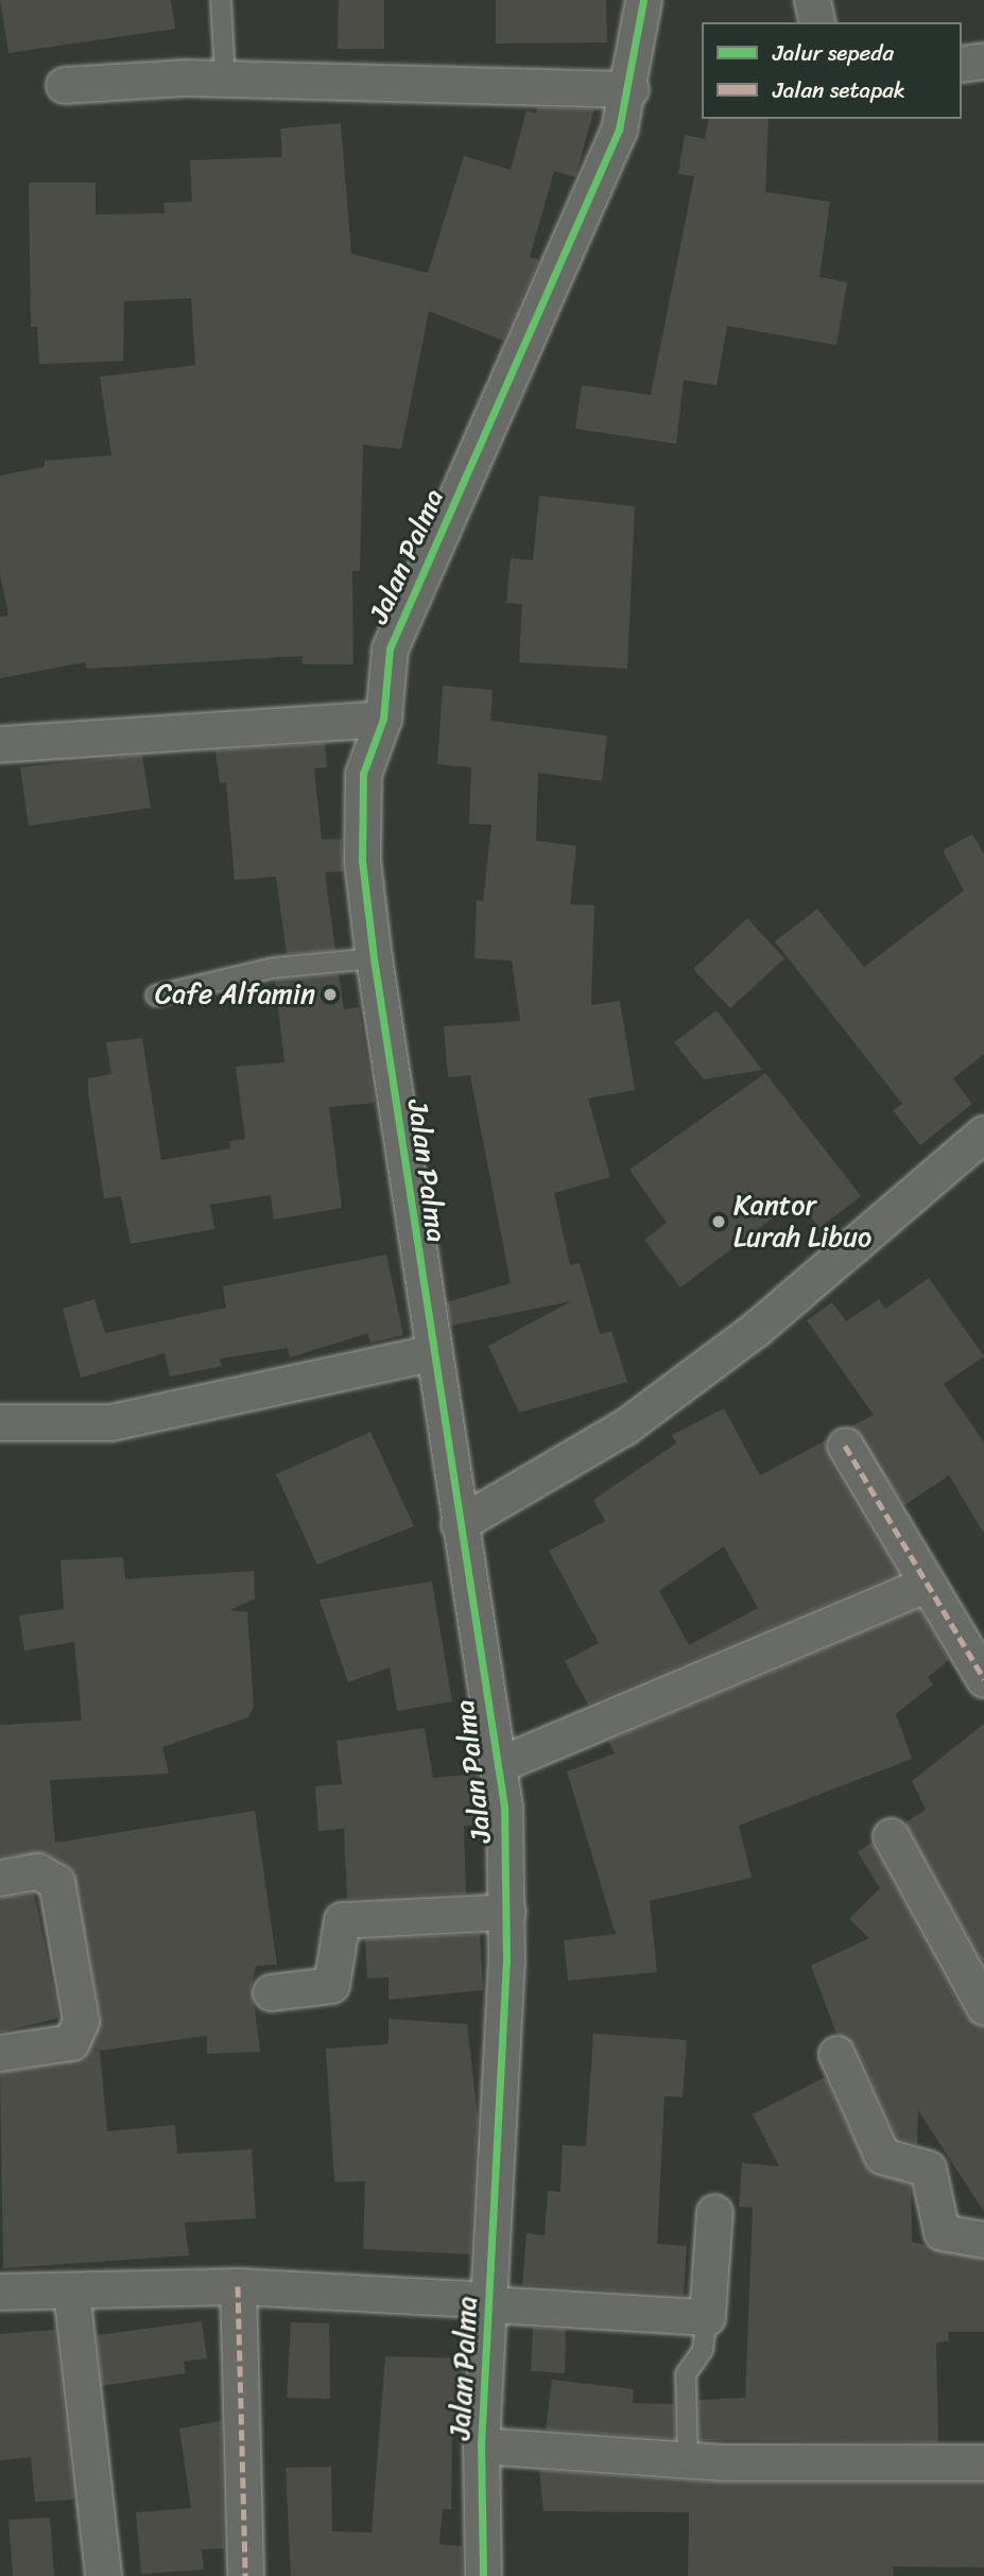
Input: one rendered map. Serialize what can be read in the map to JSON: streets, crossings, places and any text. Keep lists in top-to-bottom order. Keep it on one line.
{"streets":{"street":["Jalan Palma"]},"places":["Cafe Alfamin","Kantor Lurah Libuo"],"legend":["Jalur sepeda","Jalan setapak"]}
